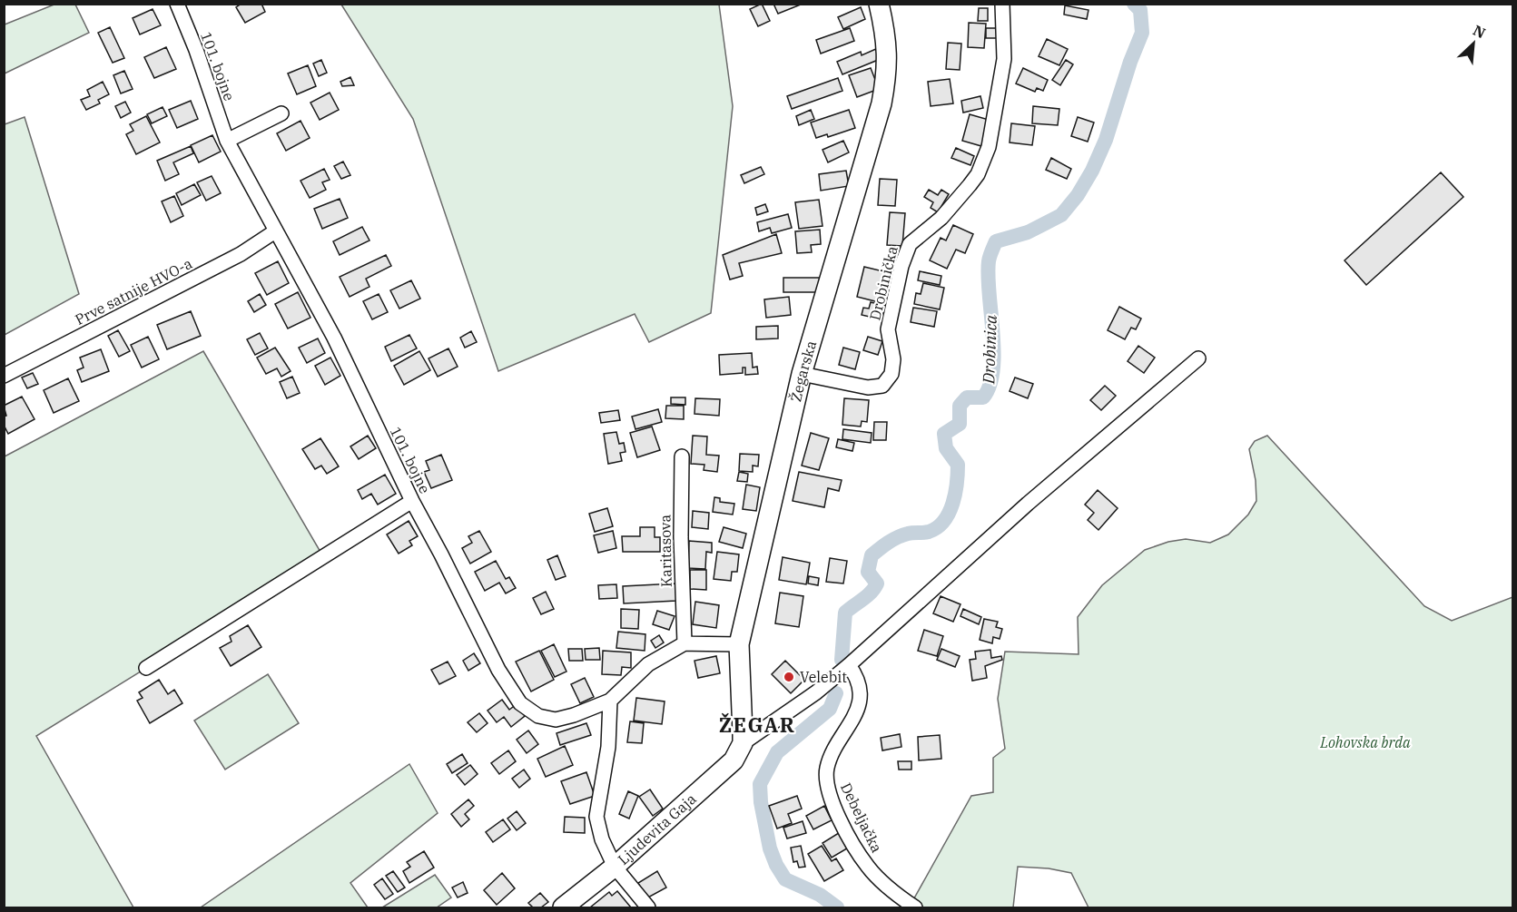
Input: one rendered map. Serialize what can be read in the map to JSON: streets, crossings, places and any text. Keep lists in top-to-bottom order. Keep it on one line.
{"streets":{"street":["101. bojne","Drobinička","Prve satnije HVO-a","Žegarska","Karitasova","Debeljačka","Ljudevita Gaja"]},"crossings":[["101. bojne","Prve satnije HVO-a"],["101. bojne","Žegarska"],["101. bojne","Karitasova"],["Drobinička","Žegarska"],["Žegarska","Ljudevita Gaja"]],"districts":["ŽEGAR"],"water":["Drobinica"],"parks":["Lohovska brda"],"places":["Velebit"],"north":"top right"}
